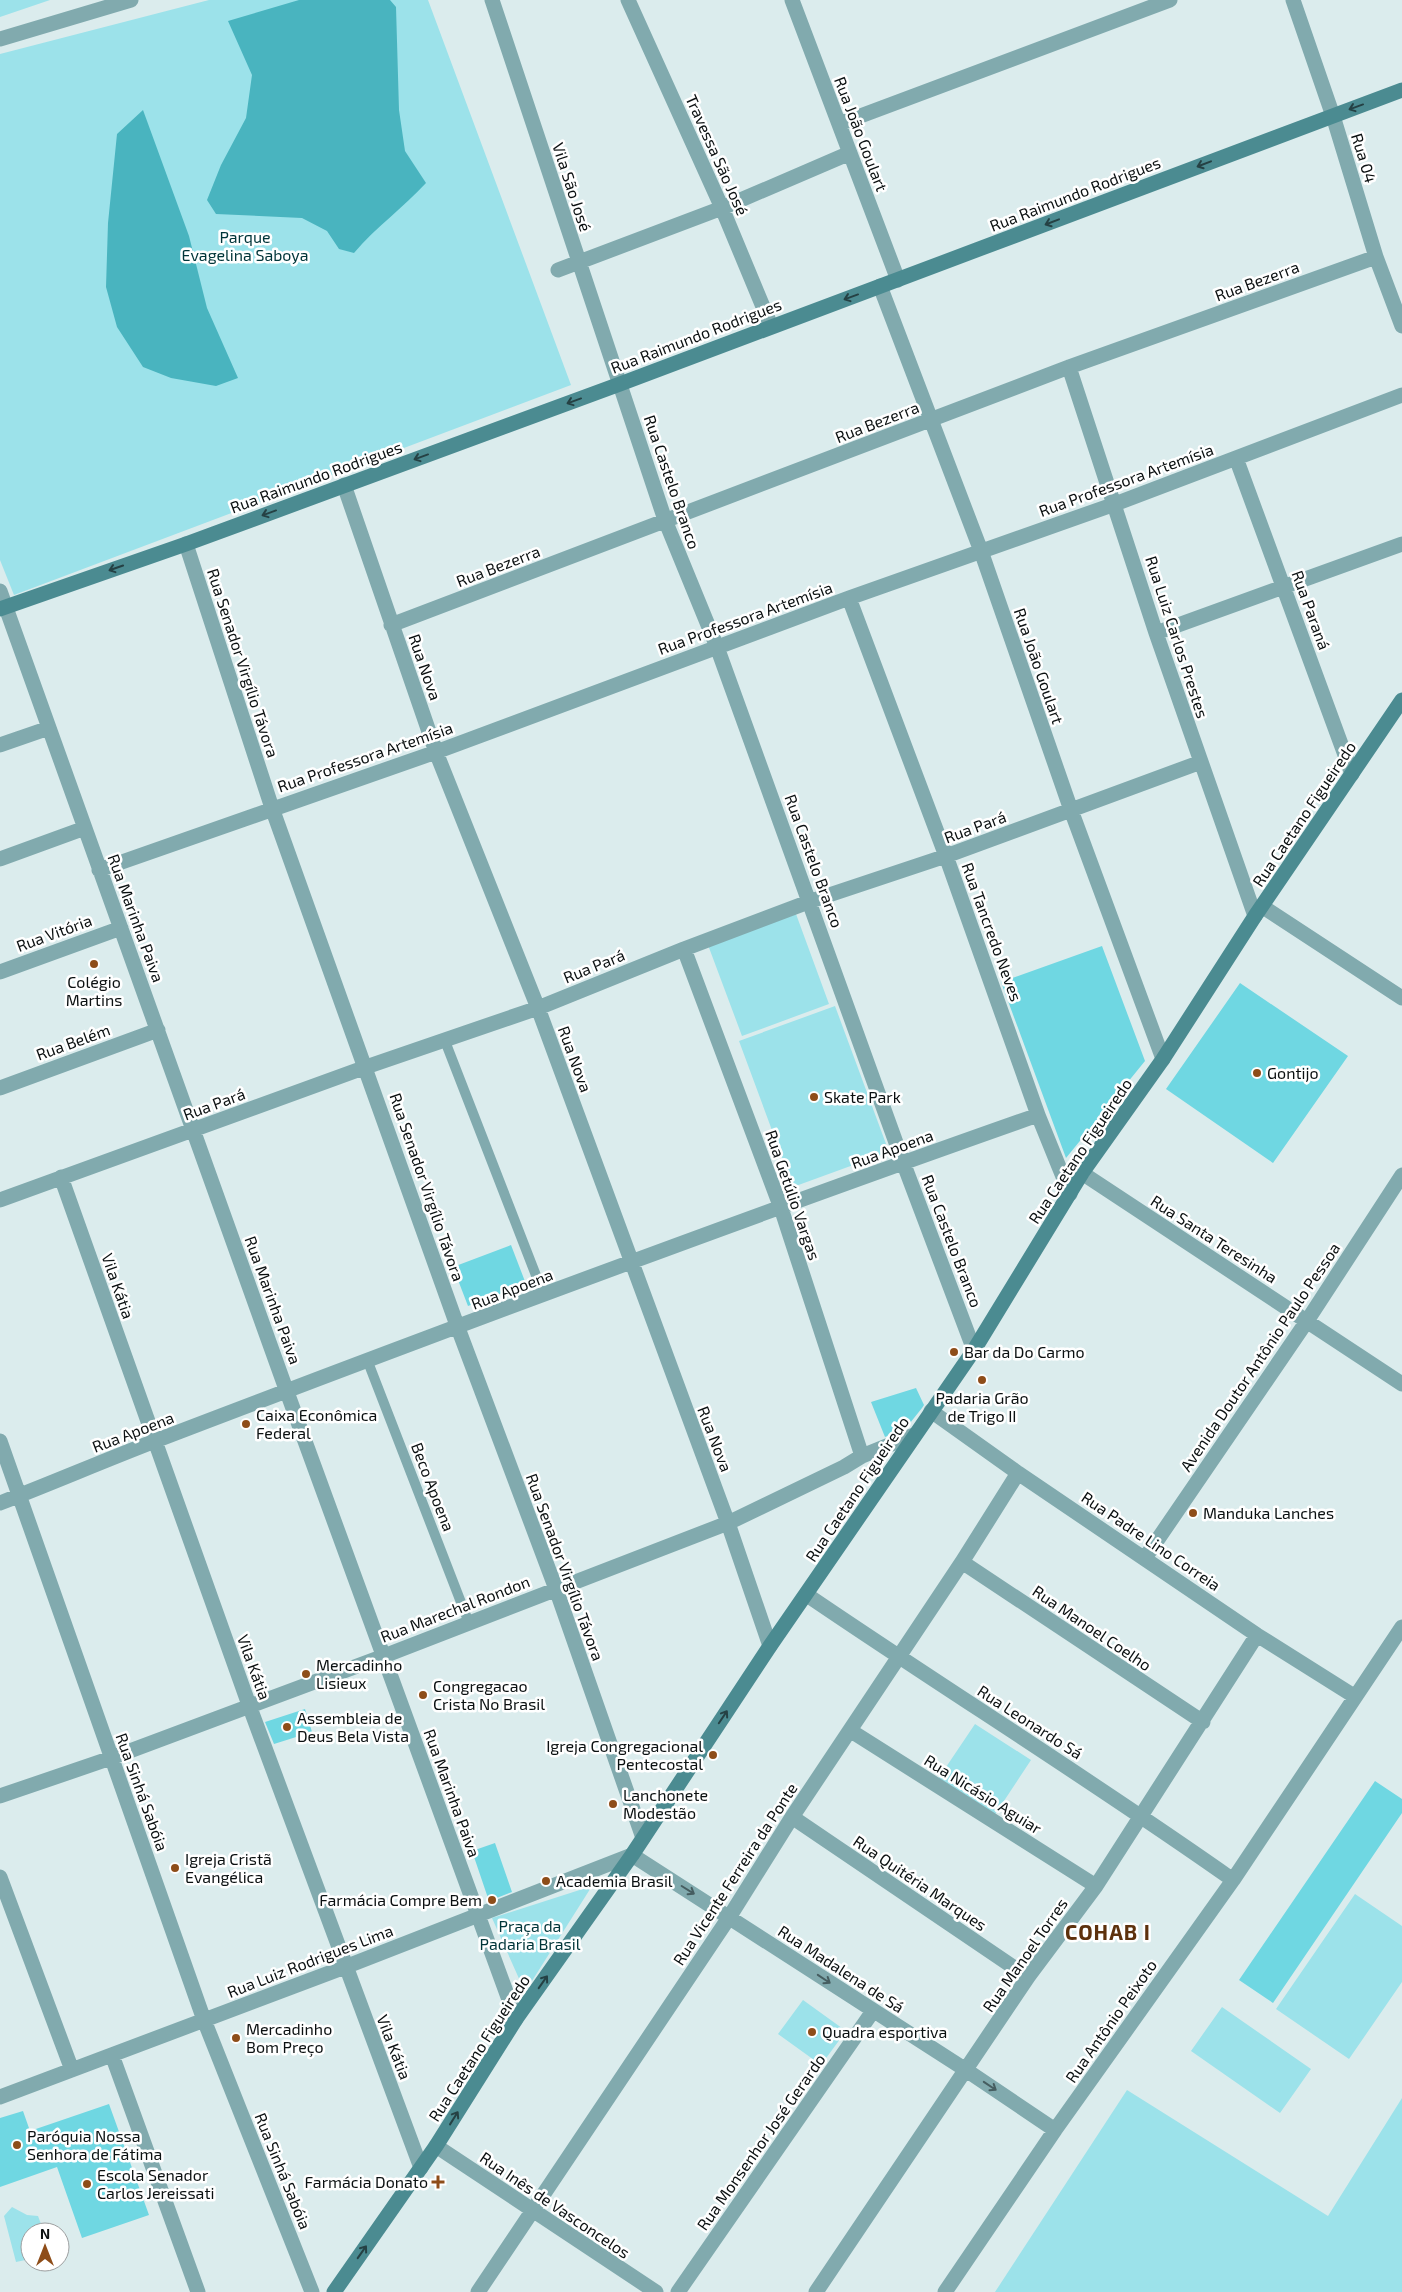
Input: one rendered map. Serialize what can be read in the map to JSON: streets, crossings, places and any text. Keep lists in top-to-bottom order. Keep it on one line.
{"streets":{"main road":["Rua Raimundo Rodrigues","Rua Caetano Figueiredo"],"street":["Rua João Goulart","Travessa São José","Rua 04","Vila São José","Rua Bezerra","Rua Professora Artemísia","Rua Castelo Branco","Rua Paraná","Rua Luiz Carlos Prestes","Rua Senador Virgílio Távora","Rua Nova","Rua Pará","Rua Marinha Paiva","Rua Tancredo Neves","Rua Vitória","Rua Belém","Rua Apoena","Rua Getúlio Vargas","Rua Santa Teresinha","Vila Kátia","Avenida Doutor Antônio Paulo Pessoa","Rua Padre Lino Correia","Rua Marechal Rondon","Rua Manoel Coelho","Rua Leonardo Sá","Rua Sinhá Sabóia","Rua Nicásio Aguiar","Rua Vicente Ferreira da Ponte","Rua Quitéria Marques","Rua Manoel Torres","Rua Luiz Rodrigues Lima","Rua Madalena de Sá","Rua Antônio Peixoto","Rua Monsenhor José Gerardo","Rua Inês de Vasconcelos"],"lane":["Beco Apoena"]},"crossings":[["Rua João Goulart","Rua Raimundo Rodrigues"],["Rua João Goulart","Rua Bezerra"],["Rua João Goulart","Rua Professora Artemísia"],["Rua João Goulart","Rua Caetano Figueiredo"],["Rua João Goulart","Rua Pará"],["Travessa São José","Rua Raimundo Rodrigues"],["Rua 04","Rua Raimundo Rodrigues"],["Rua 04","Rua Bezerra"],["Vila São José","Rua Raimundo Rodrigues"],["Vila São José","Rua Castelo Branco"],["Rua Raimundo Rodrigues","Rua Castelo Branco"],["Rua Raimundo Rodrigues","Rua Senador Virgílio Távora"],["Rua Raimundo Rodrigues","Rua Nova"],["Rua Raimundo Rodrigues","Rua Marinha Paiva"],["Rua Bezerra","Rua Castelo Branco"],["Rua Bezerra","Rua Luiz Carlos Prestes"],["Rua Bezerra","Rua Nova"],["Rua Professora Artemísia","Rua Castelo Branco"],["Rua Professora Artemísia","Rua Paraná"],["Rua Professora Artemísia","Rua Luiz Carlos Prestes"],["Rua Professora Artemísia","Rua Senador Virgílio Távora"],["Rua Professora Artemísia","Rua Nova"],["Rua Professora Artemísia","Rua Marinha Paiva"],["Rua Professora Artemísia","Rua Tancredo Neves"],["Rua Castelo Branco","Rua Caetano Figueiredo"],["Rua Castelo Branco","Rua Pará"],["Rua Castelo Branco","Rua Apoena"],["Rua Paraná","Rua Caetano Figueiredo"],["Rua Luiz Carlos Prestes","Rua Caetano Figueiredo"],["Rua Luiz Carlos Prestes","Rua Pará"],["Rua Senador Virgílio Távora","Rua Caetano Figueiredo"],["Rua Senador Virgílio Távora","Rua Pará"],["Rua Senador Virgílio Távora","Rua Apoena"],["Rua Senador Virgílio Távora","Rua Marechal Rondon"],["Rua Nova","Rua Caetano Figueiredo"],["Rua Nova","Rua Pará"],["Rua Nova","Rua Apoena"],["Rua Nova","Rua Marechal Rondon"],["Rua Caetano Figueiredo","Rua Marinha Paiva"],["Rua Caetano Figueiredo","Rua Tancredo Neves"],["Rua Caetano Figueiredo","Rua Santa Teresinha"],["Rua Caetano Figueiredo","Vila Kátia"],["Rua Caetano Figueiredo","Rua Padre Lino Correia"],["Rua Caetano Figueiredo","Rua Marechal Rondon"],["Rua Caetano Figueiredo","Rua Leonardo Sá"],["Rua Caetano Figueiredo","Rua Luiz Rodrigues Lima"],["Rua Caetano Figueiredo","Rua Madalena de Sá"],["Rua Caetano Figueiredo","Rua Inês de Vasconcelos"],["Rua Pará","Rua Marinha Paiva"],["Rua Pará","Rua Tancredo Neves"],["Rua Pará","Rua Getúlio Vargas"],["Rua Pará","Vila Kátia"],["Rua Marinha Paiva","Rua Vitória"],["Rua Marinha Paiva","Rua Belém"],["Rua Marinha Paiva","Rua Apoena"],["Rua Marinha Paiva","Rua Marechal Rondon"],["Rua Marinha Paiva","Rua Luiz Rodrigues Lima"],["Rua Tancredo Neves","Rua Apoena"],["Rua Apoena","Rua Getúlio Vargas"],["Rua Apoena","Vila Kátia"],["Rua Apoena","Beco Apoena"],["Rua Apoena","Rua Sinhá Sabóia"],["Rua Getúlio Vargas","Rua Marechal Rondon"],["Rua Santa Teresinha","Avenida Doutor Antônio Paulo Pessoa"],["Vila Kátia","Rua Marechal Rondon"],["Vila Kátia","Rua Luiz Rodrigues Lima"],["Avenida Doutor Antônio Paulo Pessoa","Rua Padre Lino Correia"],["Beco Apoena","Rua Marechal Rondon"],["Rua Padre Lino Correia","Rua Vicente Ferreira da Ponte"],["Rua Padre Lino Correia","Rua Manoel Torres"],["Rua Padre Lino Correia","Rua Antônio Peixoto"],["Rua Marechal Rondon","Rua Sinhá Sabóia"],["Rua Manoel Coelho","Rua Vicente Ferreira da Ponte"],["Rua Manoel Coelho","Rua Manoel Torres"],["Rua Leonardo Sá","Rua Vicente Ferreira da Ponte"],["Rua Leonardo Sá","Rua Manoel Torres"],["Rua Leonardo Sá","Rua Antônio Peixoto"],["Rua Sinhá Sabóia","Rua Luiz Rodrigues Lima"],["Rua Nicásio Aguiar","Rua Vicente Ferreira da Ponte"],["Rua Nicásio Aguiar","Rua Manoel Torres"],["Rua Vicente Ferreira da Ponte","Rua Quitéria Marques"],["Rua Vicente Ferreira da Ponte","Rua Madalena de Sá"],["Rua Vicente Ferreira da Ponte","Rua Inês de Vasconcelos"],["Rua Quitéria Marques","Rua Manoel Torres"],["Rua Manoel Torres","Rua Madalena de Sá"],["Rua Luiz Rodrigues Lima","Rua Madalena de Sá"],["Rua Madalena de Sá","Rua Antônio Peixoto"],["Rua Madalena de Sá","Rua Monsenhor José Gerardo"]],"one_way":["Rua Raimundo Rodrigues","Rua Caetano Figueiredo","Rua Madalena de Sá"],"districts":["COHAB I"],"parks":["Parque Evagelina Saboya","Praça da Padaria Brasil"],"places":{"other":["Colégio Martins","Gontijo","Skate Park","Bar da Do Carmo","Padaria Grão de Trigo II","Caixa Econômica Federal","Manduka Lanches","Mercadinho Lisieux","Congregacao Crista No Brasil","Assembleia de Deus Bela Vista","Igreja Congregacional Pentecostal","Lanchonete Modestão","Igreja Cristã Evangélica","Academia Brasil","Farmácia Compre Bem","Quadra esportiva","Mercadinho Bom Preço","Paróquia Nossa Senhora de Fátima","Escola Senador Carlos Jereissati"],"health":["Farmácia Donato"]},"north":"top"}
